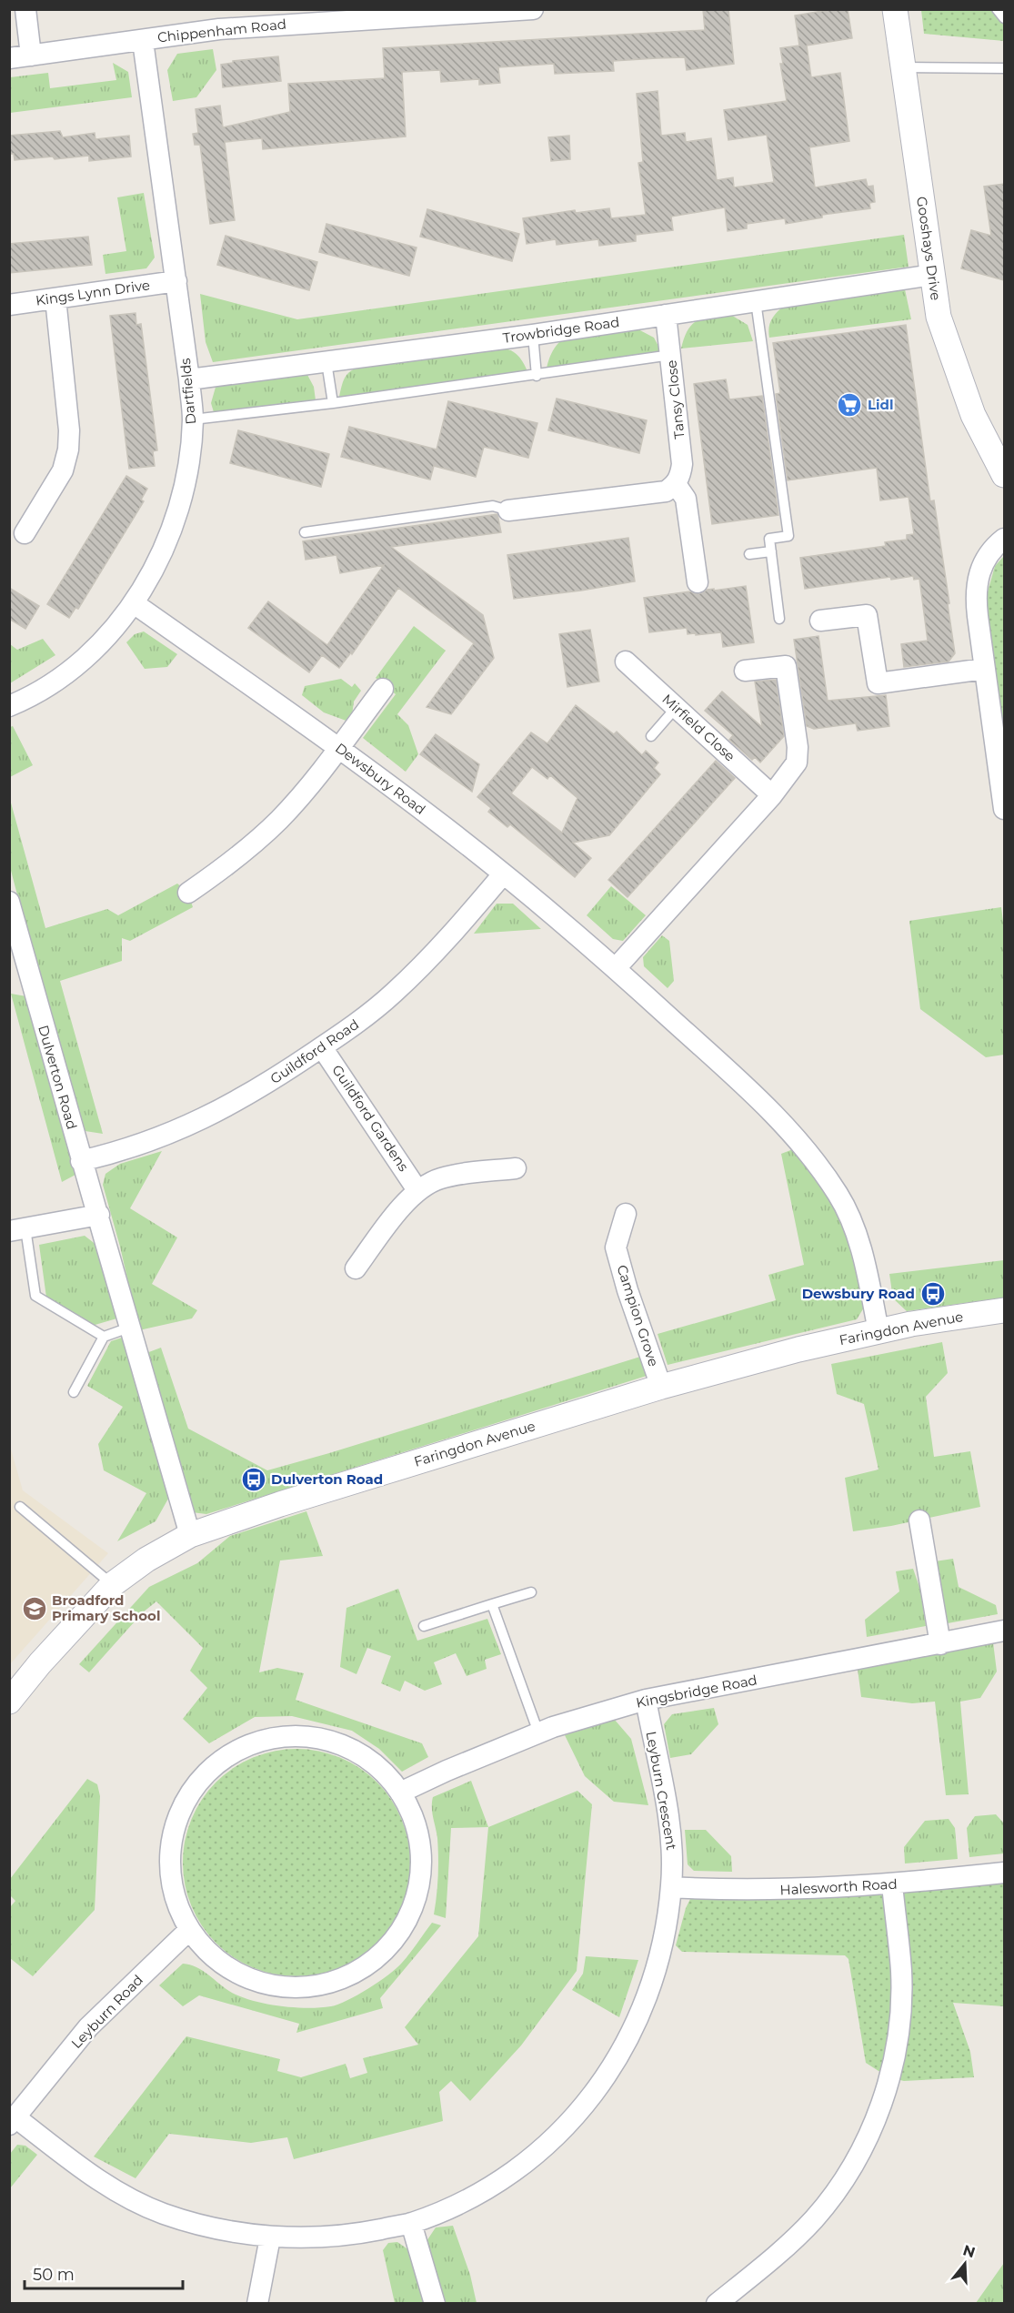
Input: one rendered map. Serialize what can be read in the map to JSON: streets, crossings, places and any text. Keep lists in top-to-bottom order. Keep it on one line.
{"streets":{"street":["Chippenham Road","Gooshays Drive","Kings Lynn Drive","Trowbridge Road","Dartfields","Tansy Close","Mirfield Close","Dewsbury Road","Guildford Road","Dulverton Road","Guildford Gardens","Campion Grove","Faringdon Avenue","Kingsbridge Road","Leyburn Crescent","Halesworth Road","Leyburn Road"]},"crossings":[["Chippenham Road","Dartfields"],["Gooshays Drive","Trowbridge Road"],["Kings Lynn Drive","Dartfields"],["Trowbridge Road","Dartfields"],["Trowbridge Road","Tansy Close"],["Dartfields","Dewsbury Road"],["Dewsbury Road","Guildford Road"],["Dewsbury Road","Faringdon Avenue"],["Guildford Road","Dulverton Road"],["Guildford Road","Guildford Gardens"],["Dulverton Road","Faringdon Avenue"],["Campion Grove","Faringdon Avenue"],["Kingsbridge Road","Leyburn Crescent"],["Leyburn Crescent","Halesworth Road"],["Leyburn Crescent","Leyburn Road"]],"places":{"supermarket":["Lidl"],"bus stop":["Dewsbury Road","Dulverton Road"],"school or university":["Broadford Primary School"]},"scale_bar":"50 m","north":"top"}
